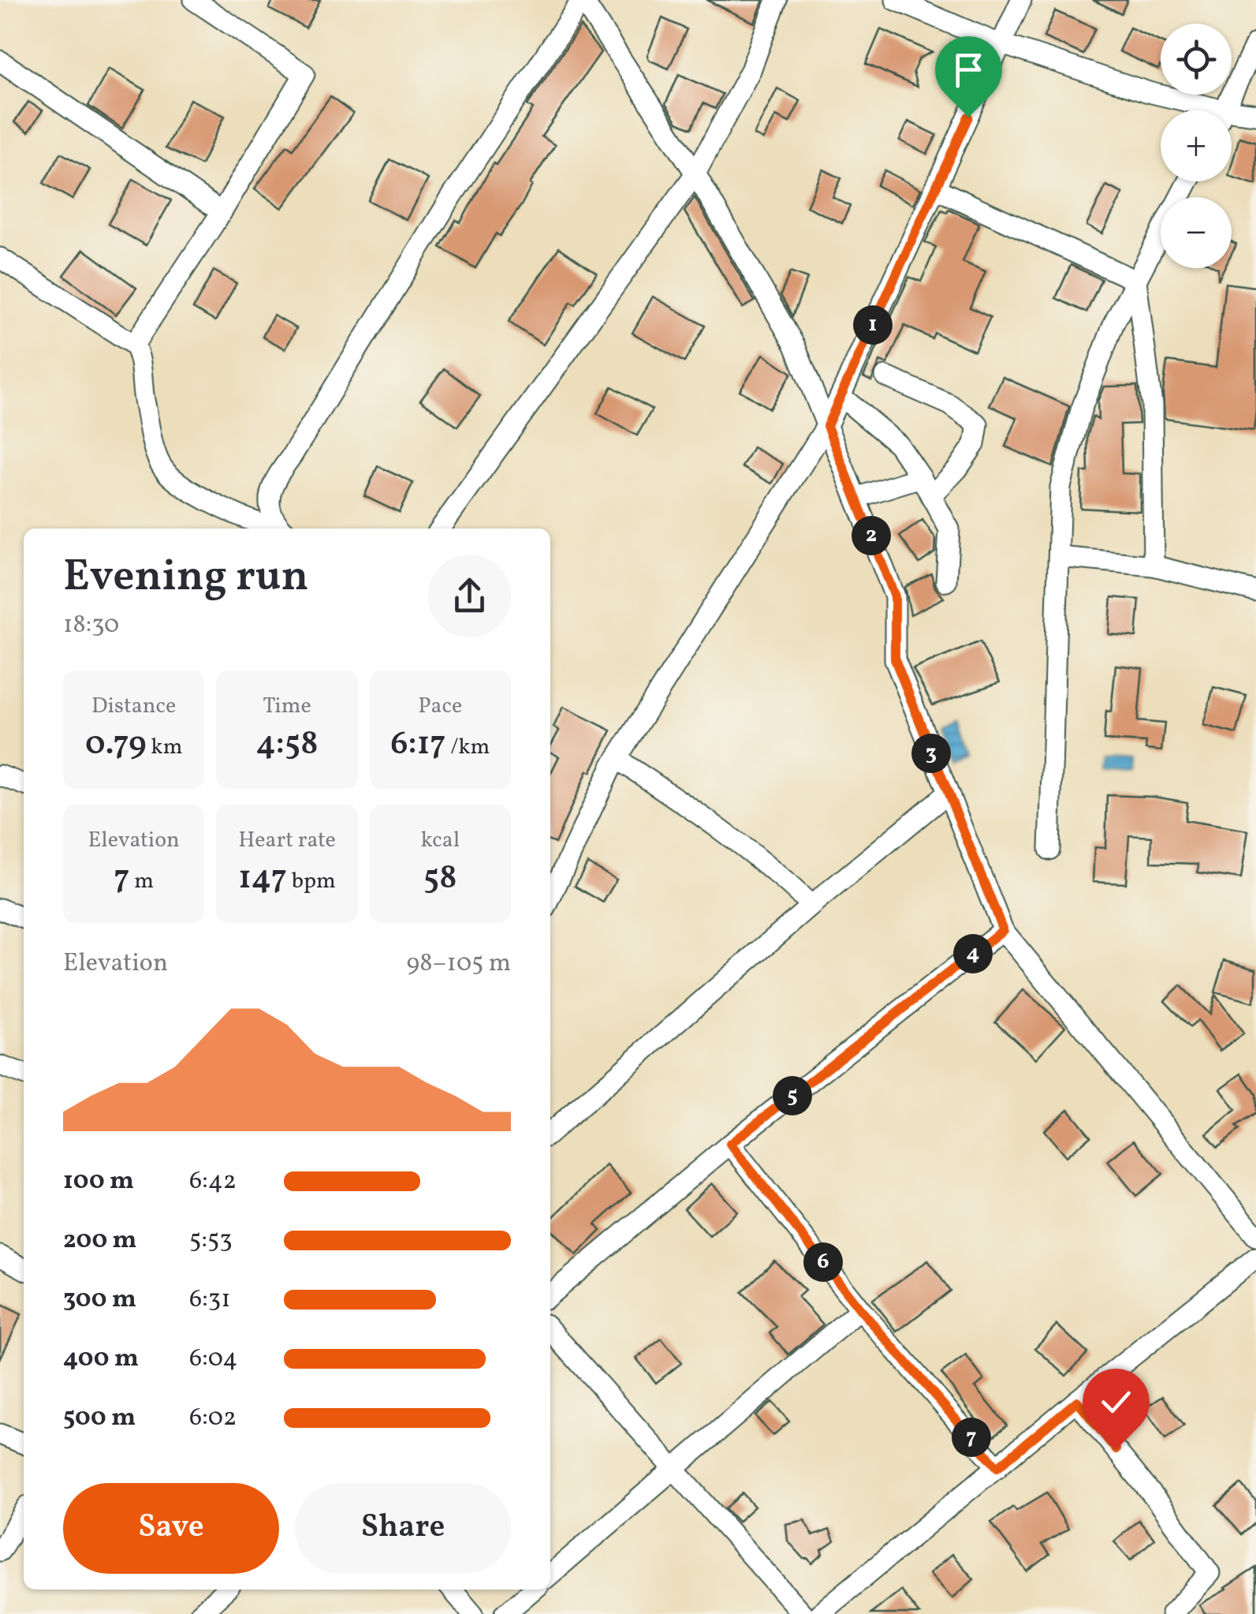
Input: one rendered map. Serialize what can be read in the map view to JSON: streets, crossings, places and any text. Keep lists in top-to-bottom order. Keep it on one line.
{"page":{"map_buttons":["+","−"],"pins":["1","2","3","4","5","6","7"],"heading":["Evening run","18:30"],"stats":[["Distance","0.79 km"],["Time","4:58"],["Pace","6:17 /km"],["Elevation","7 m"],["Heart rate","147 bpm"],["kcal","58"]],"chart":["Elevation","98–105 m"],"list":[{"name":"100 m","note":"6:42"},{"name":"200 m","note":"5:53"},{"name":"300 m","note":"6:31"},{"name":"400 m","note":"6:04"},{"name":"500 m","note":"6:02"}],"buttons":["Save","Share"]}}
